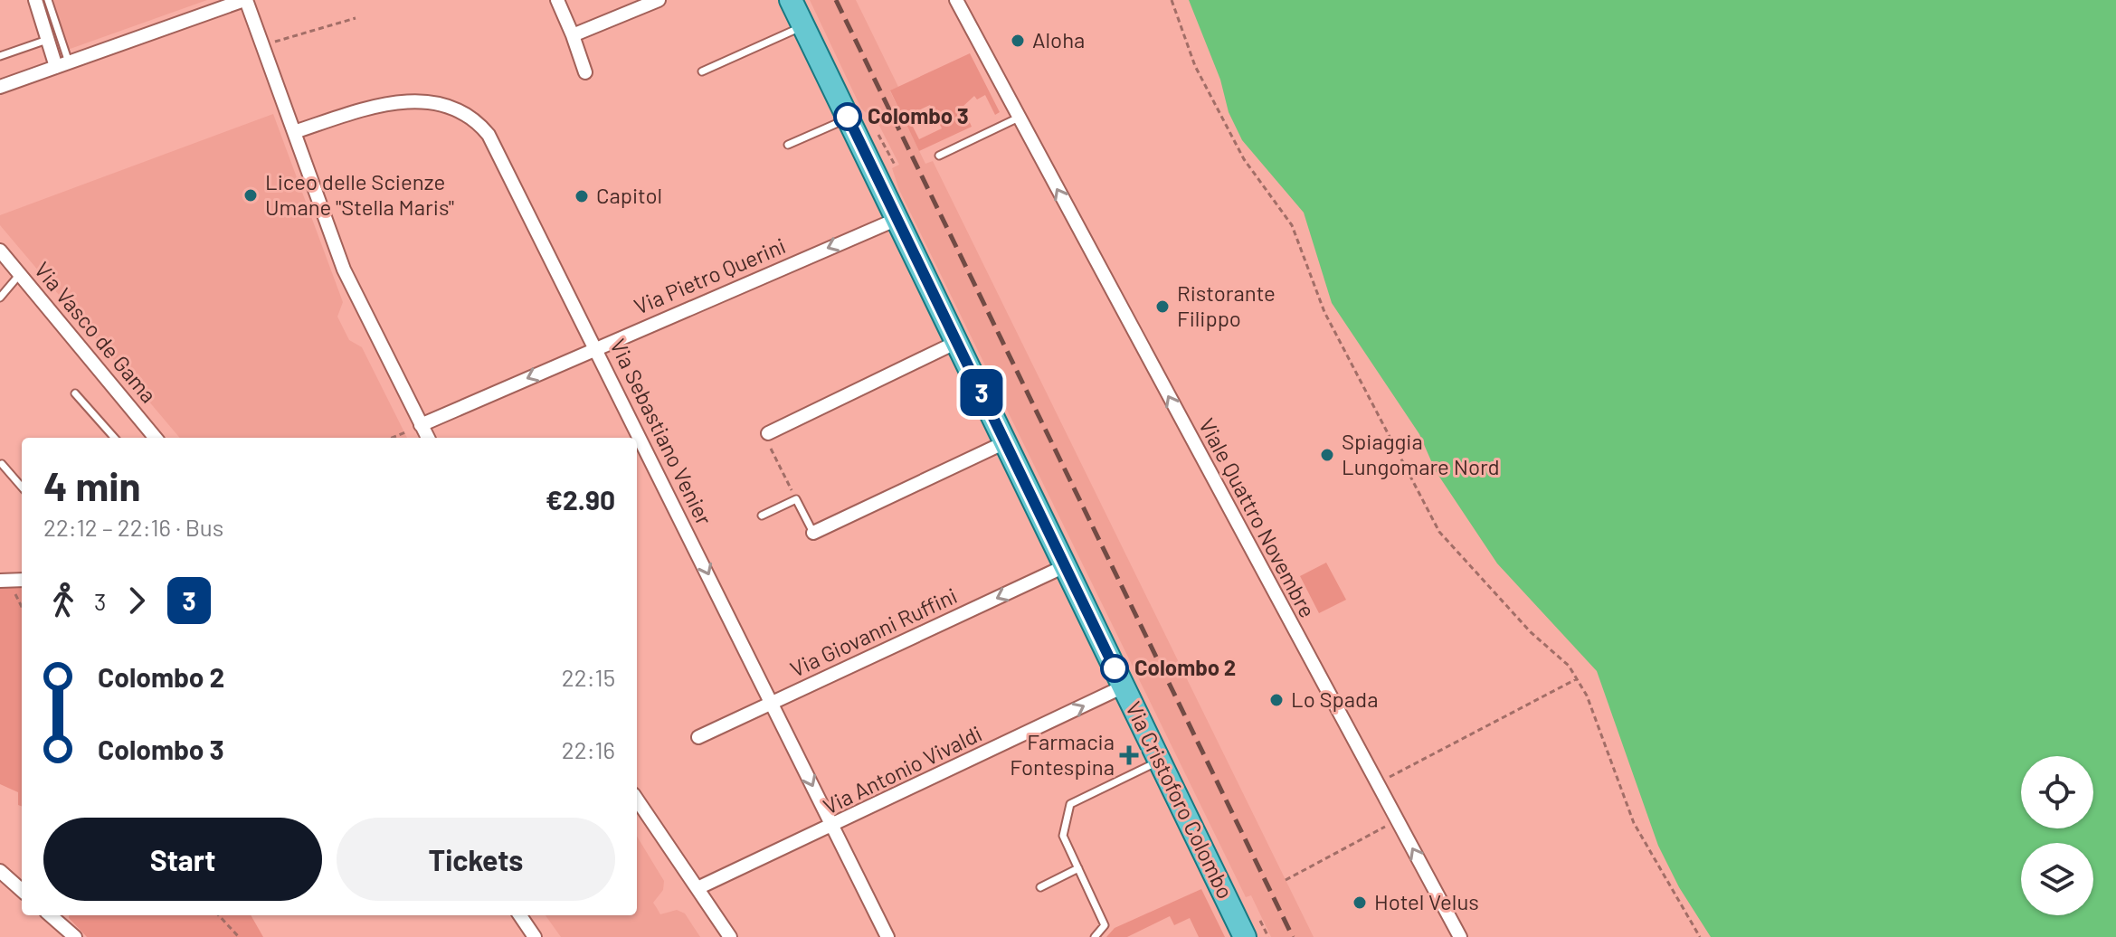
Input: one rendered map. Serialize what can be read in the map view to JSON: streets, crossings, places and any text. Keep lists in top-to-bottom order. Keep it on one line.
{"streets":{"main road":["Via Cristoforo Colombo"],"street":["Via Pietro Querini","Via Vasco de Gama","Via Sebastiano Venier","Viale Quattro Novembre","Via Giovanni Ruffini","Via Antonio Vivaldi"]},"crossings":[["Via Pietro Querini","Via Sebastiano Venier"],["Via Pietro Querini","Via Cristoforo Colombo"],["Via Sebastiano Venier","Via Giovanni Ruffini"],["Via Sebastiano Venier","Via Antonio Vivaldi"],["Via Giovanni Ruffini","Via Cristoforo Colombo"],["Via Antonio Vivaldi","Via Cristoforo Colombo"]],"one_way":["Via Pietro Querini","Via Sebastiano Venier","Viale Quattro Novembre","Via Giovanni Ruffini","Via Antonio Vivaldi"],"places":{"other":["Aloha","Colombo 3","Liceo delle Scienze Umane \"Stella Maris\"","Capitol","Ristorante Filippo","Spiaggia Lungomare Nord","Colombo 2","Lo Spada","Hotel Velus"],"health":["Farmacia Fontespina"]},"lines":["bus line 3"],"page":{"on_map":"3","heading":["4 min","22:12 – 22:16 · Bus","€2.90"],"legs":["3","3"],"list":[{"name":"Colombo 2","value":"22:15"},{"name":"Colombo 3","value":"22:16"}],"buttons":["Start","Tickets"]}}
